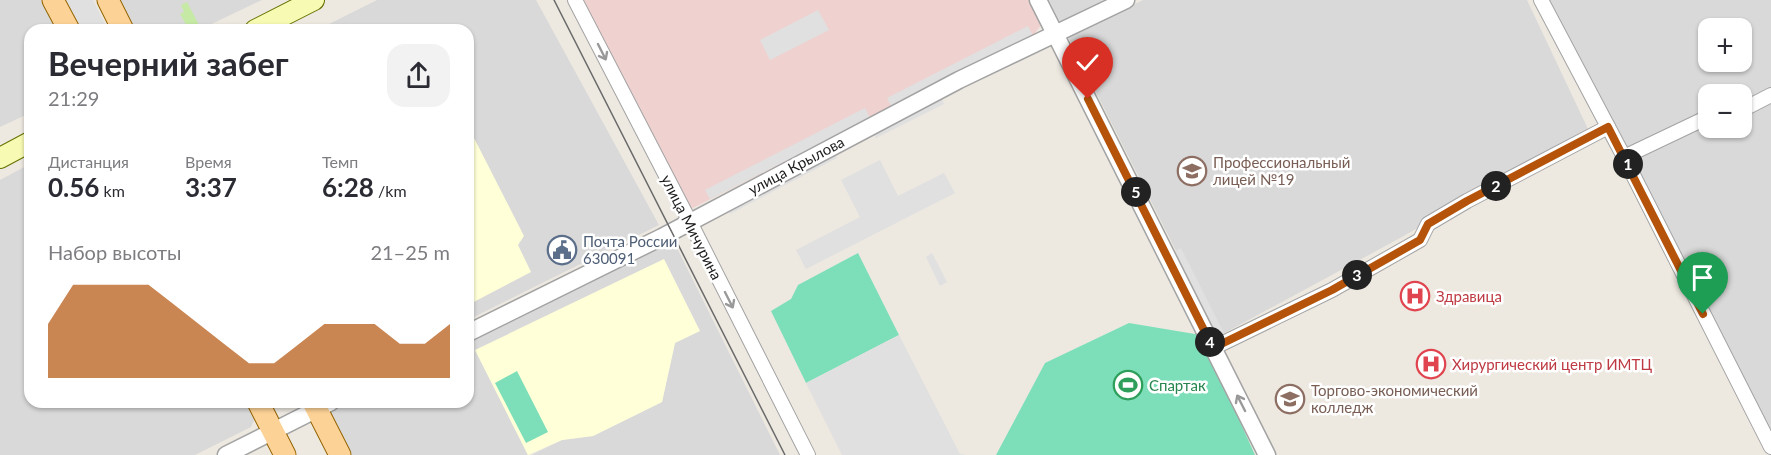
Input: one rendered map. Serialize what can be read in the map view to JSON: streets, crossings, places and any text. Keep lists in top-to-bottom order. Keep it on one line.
{"streets":{"street":["улица Крылова","улица Мичурина"]},"crossings":[["улица Крылова","улица Мичурина"]],"one_way":["улица Мичурина"],"places":{"school or university":["Профессиональный лицей №19","Торгово-экономический колледж"],"public building":["Почта России 630091"],"hospital":["Здравица","Хирургический центр ИМТЦ"],"sports":["Спартак"]},"page":{"map_buttons":["+","−"],"heading":["Вечерний забег","21:29"],"stats":[["Дистанция","0.56 km"],["Время","3:37"],["Темп","6:28 /km"]],"pins":["1","2","5","3","4"],"chart":["Набор высоты","21–25 m"]}}
